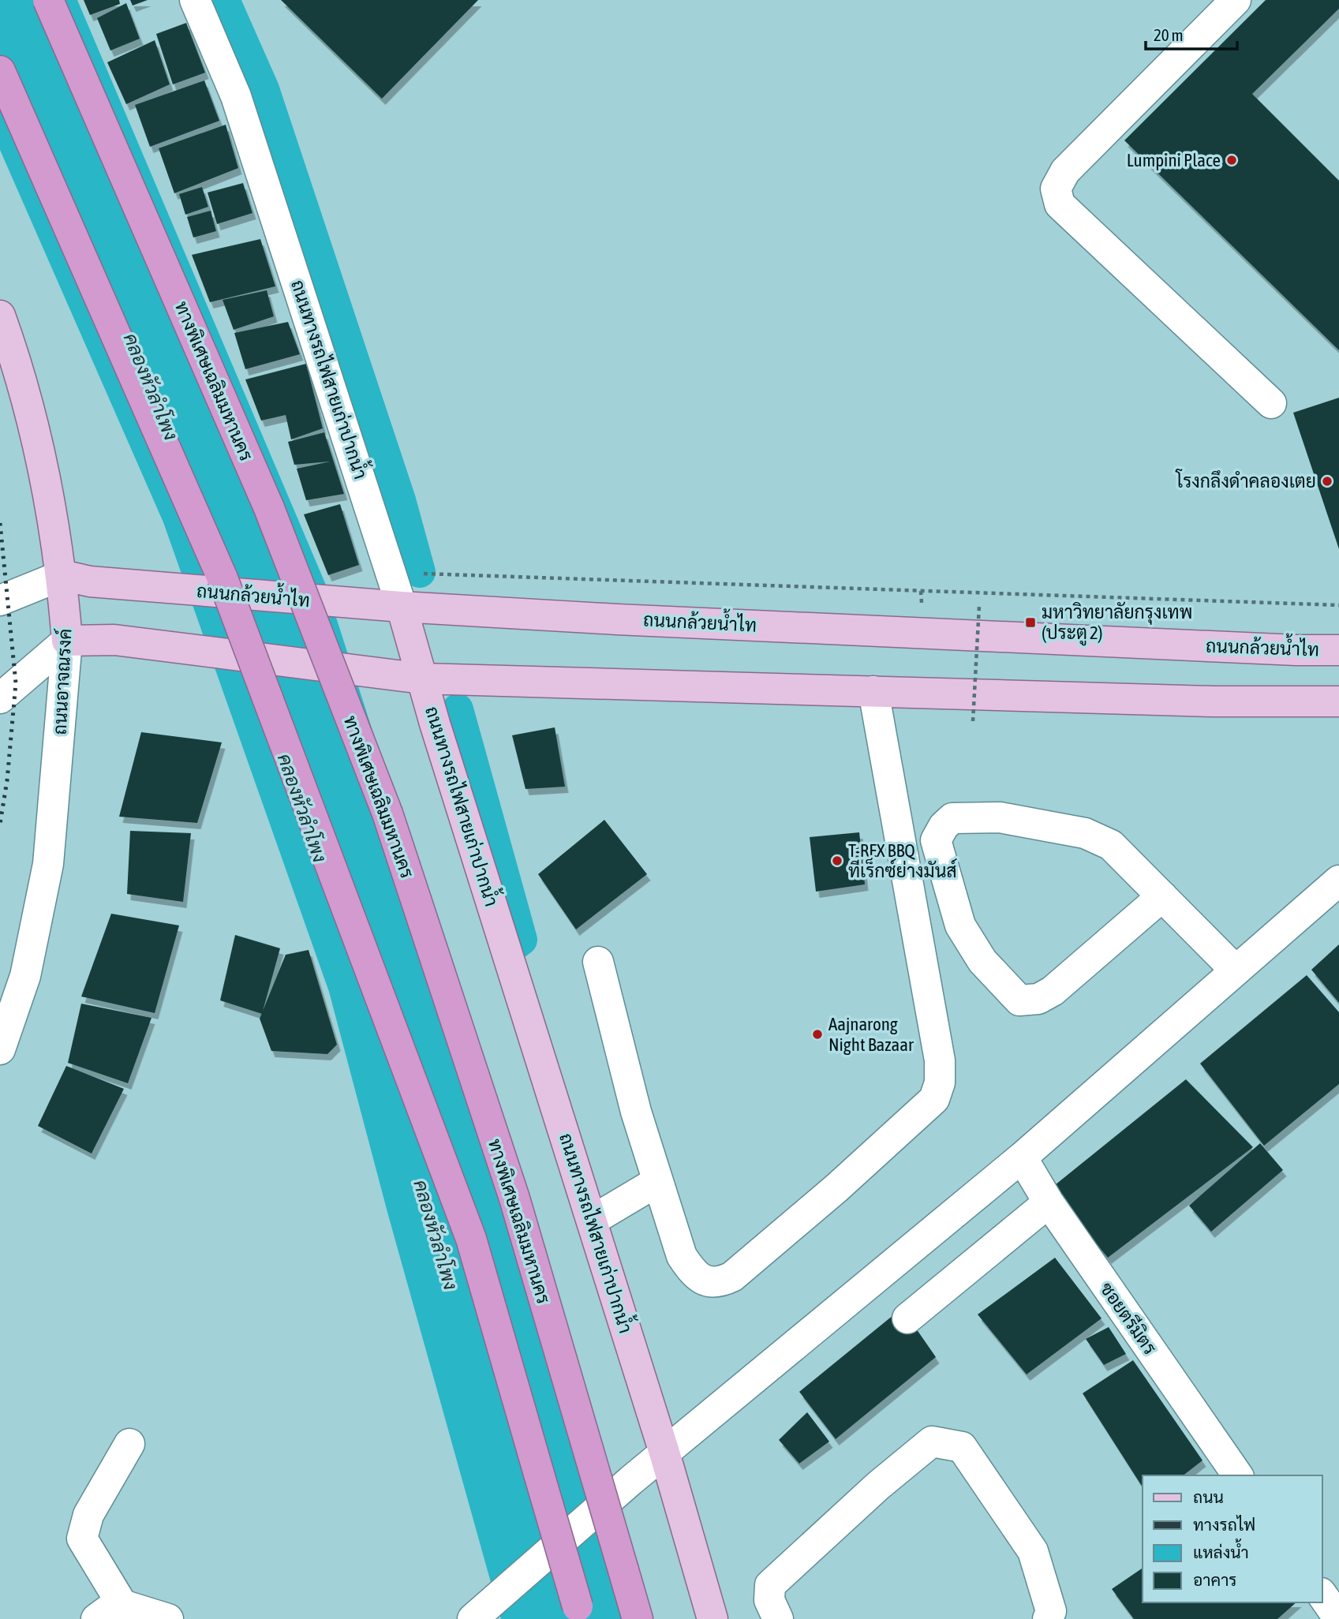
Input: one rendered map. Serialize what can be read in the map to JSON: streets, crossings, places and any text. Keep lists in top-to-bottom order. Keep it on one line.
{"streets":{"highway":["ทางพิเศษเฉลิมมหานคร"],"main road":["ถนนทางรถไฟสายเก่าปากน้ำ","ถนนกล้วยน้ำไท","ถนนอาจณรงค์"],"street":["ซอยตรีมิตร"]},"crossings":[["ถนนทางรถไฟสายเก่าปากน้ำ","ถนนกล้วยน้ำไท"],["ถนนกล้วยน้ำไท","ถนนอาจณรงค์"]],"water":["คลองหัวลำโพง"],"places":{"other":["Lumpini Place","โรงกลึงดำคลองเตย","T-REX BBQ ทีเร็กซ์ย่างมันส์","Aajnarong Night Bazaar"],"transit":["มหาวิทยาลัยกรุงเทพ (ประตู 2)"]},"legend":["ถนน","ทางรถไฟ","แหล่งน้ำ","อาคาร"],"scale_bar":"20 m"}
